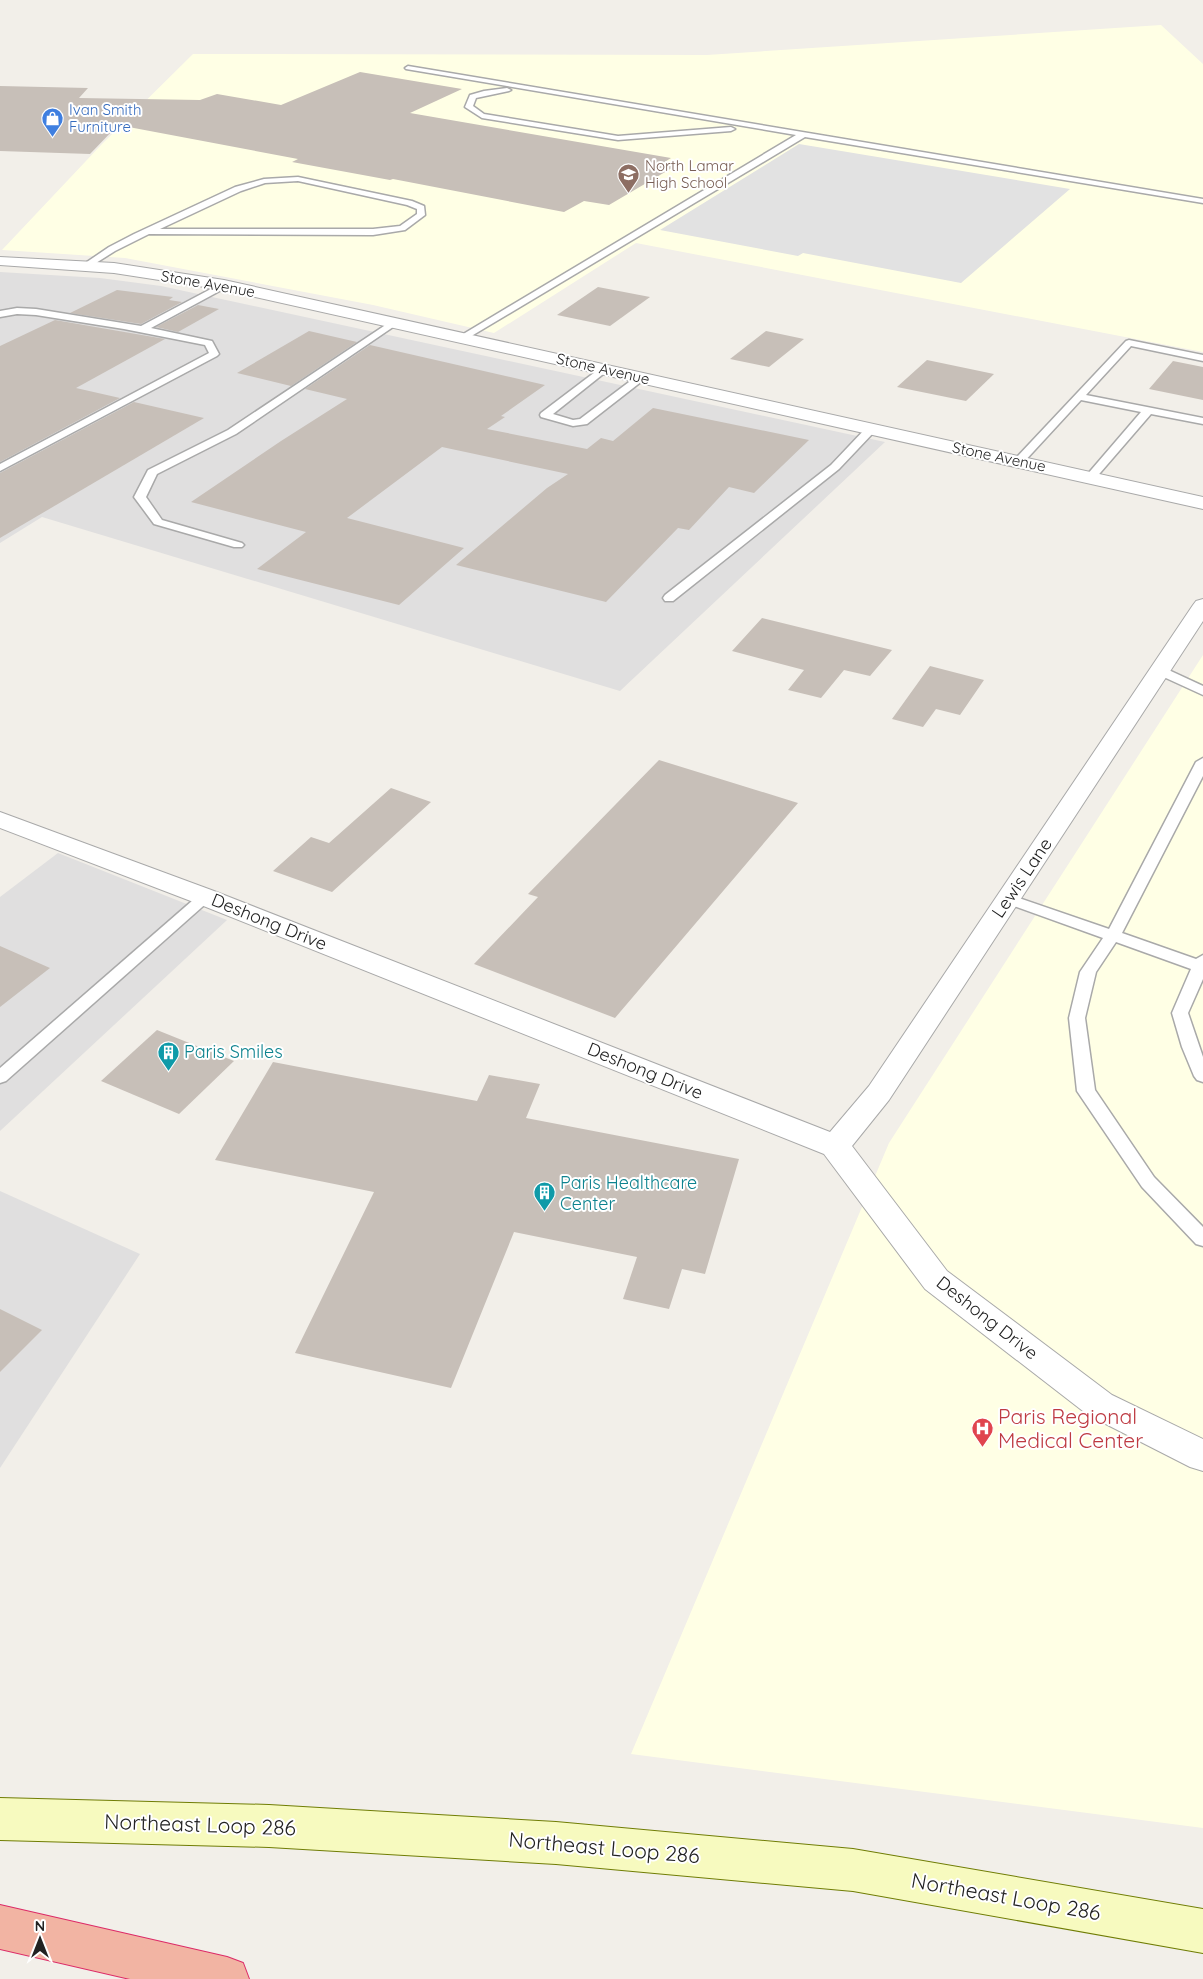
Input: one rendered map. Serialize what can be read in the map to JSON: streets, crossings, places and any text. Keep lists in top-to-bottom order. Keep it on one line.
{"streets":{"main road":["Northeast Loop 286"],"street":["Stone Avenue","Lewis Lane","Deshong Drive"]},"crossings":[["Lewis Lane","Deshong Drive"]],"places":{"shop":["Ivan Smith Furniture"],"school or university":["North Lamar High School"],"building":["Paris Smiles","Paris Healthcare Center"],"hospital":["Paris Regional Medical Center"]},"north":"top"}
